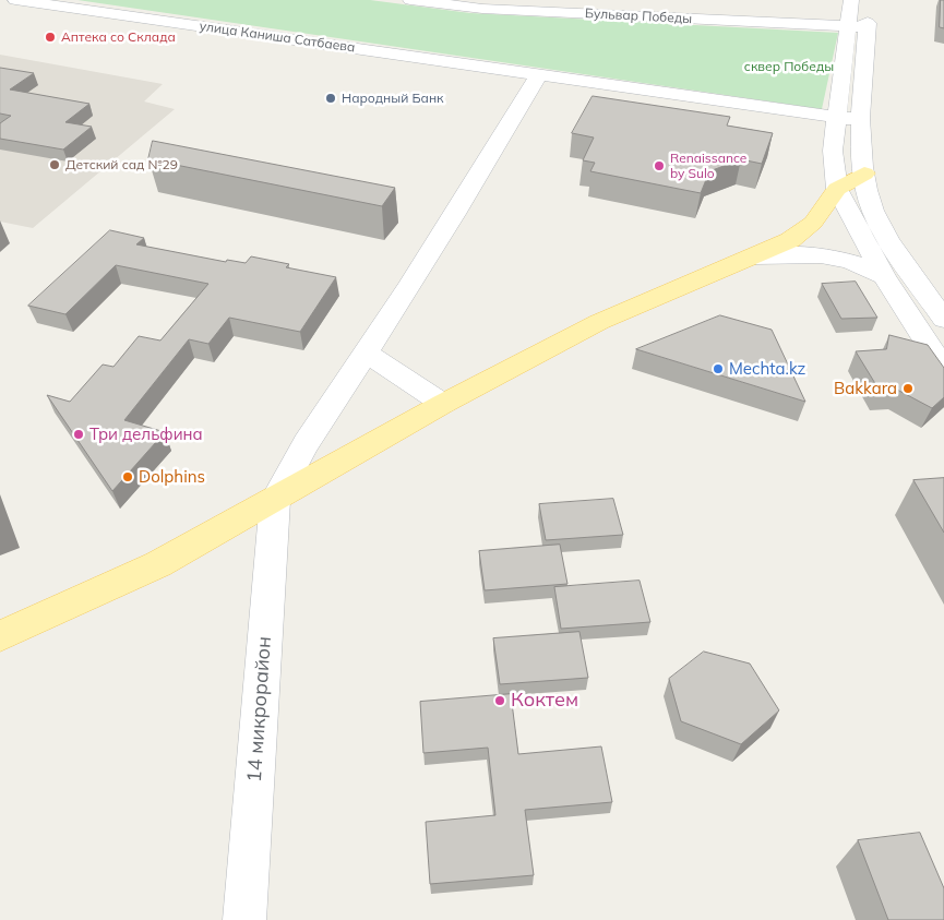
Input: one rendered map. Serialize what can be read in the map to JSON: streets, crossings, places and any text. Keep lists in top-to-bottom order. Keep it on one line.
{"streets":{"street":["Бульвар Победы","улица Каниша Сатбаева","14 микрорайон"]},"crossings":[["улица Каниша Сатбаева","14 микрорайон"]],"parks":["сквер Победы"],"places":["Аптека со Склада","Народный Банк","Детский сад №29","Renaissance by Sulo","Mechta.kz","Bakkara","Три дельфина","Dolphins","Коктем"]}
